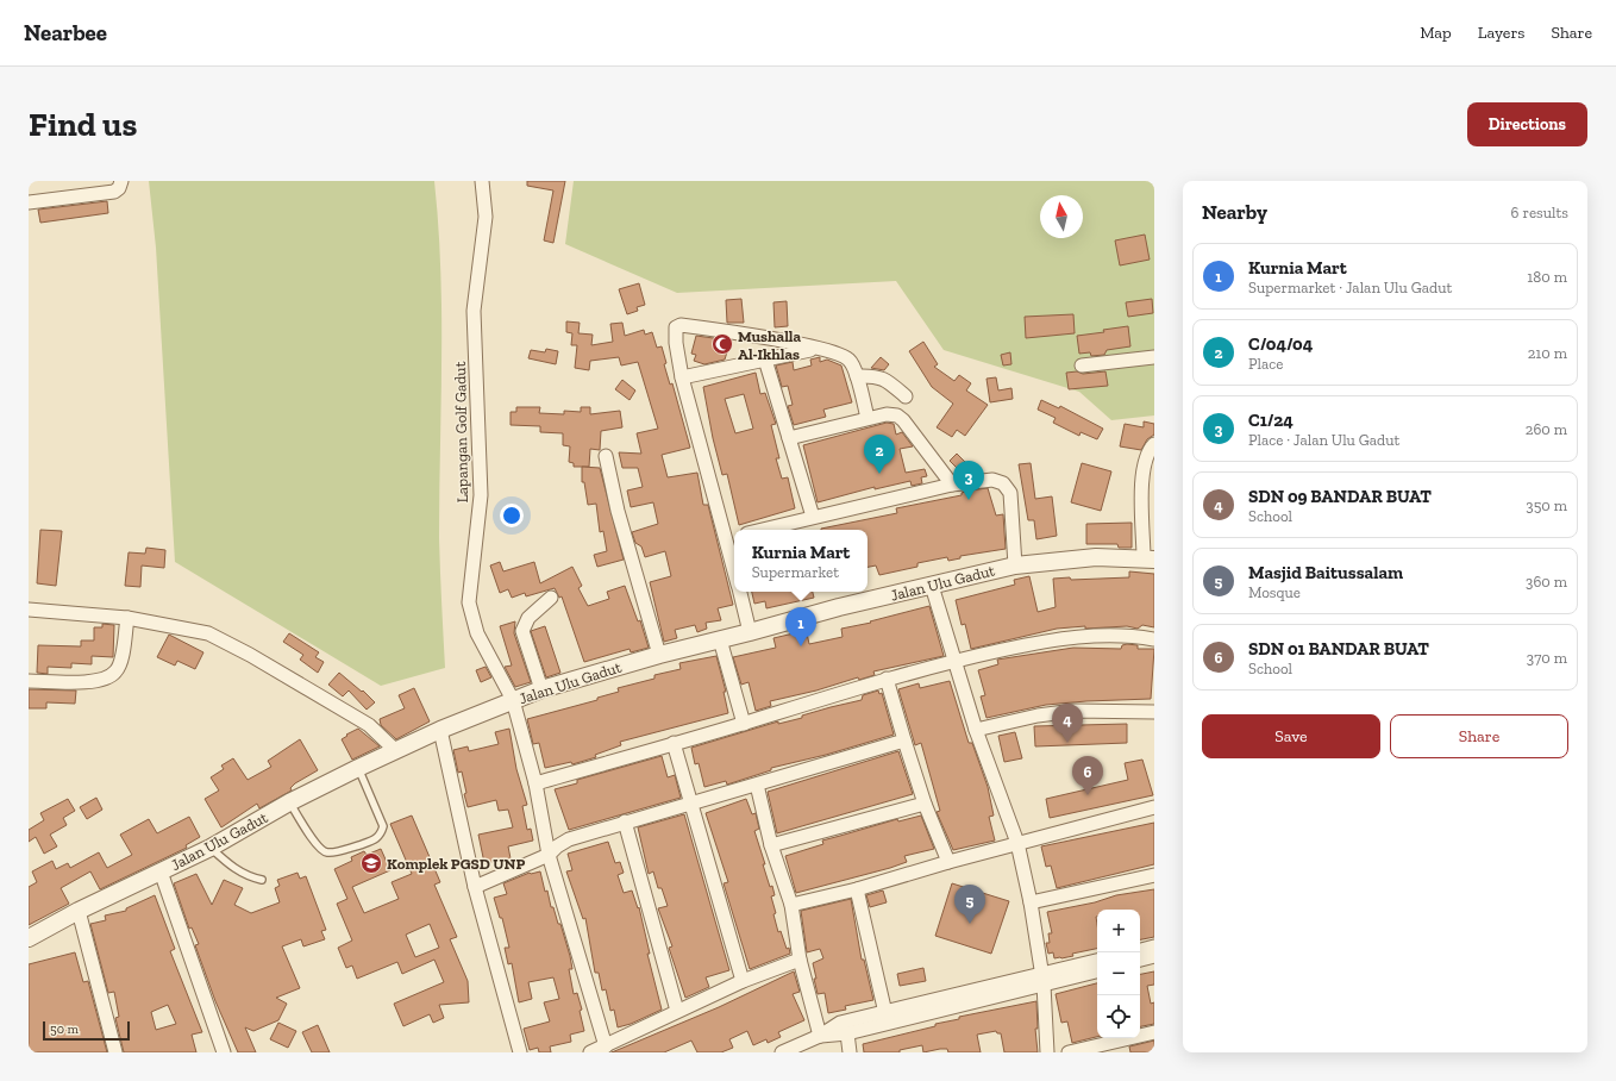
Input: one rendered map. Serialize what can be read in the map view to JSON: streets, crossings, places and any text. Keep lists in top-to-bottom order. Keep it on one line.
{"streets":{"street":["Lapangan Golf Gadut","Jalan Ulu Gadut"]},"crossings":[["Lapangan Golf Gadut","Jalan Ulu Gadut"]],"places":{"mosque":["Mushalla Al-Ikhlas"],"school or university":["Komplek PGSD UNP"]},"scale_bar":"50 m","north":"top","page":{"header":"Nearbee","nav":["Map","Layers","Share"],"buttons":["Directions",["Save","Share"]],"title":"Find us","heading":["Nearby","6 results"],"list":[{"mark":"1","name":"Kurnia Mart","note":"Supermarket · Jalan Ulu Gadut","value":"180 m"},{"mark":"2","name":"C/04/04","note":"Place","value":"210 m"},{"mark":"3","name":"C1/24","note":"Place · Jalan Ulu Gadut","value":"260 m"},{"mark":"4","name":"SDN 09 BANDAR BUAT","note":"School","value":"350 m"},{"mark":"5","name":"Masjid Baitussalam","note":"Mosque","value":"360 m"},{"mark":"6","name":"SDN 01 BANDAR BUAT","note":"School","value":"370 m"}],"pins":["2","3","1","4","6","5"],"popup":["Kurnia Mart","Supermarket"],"map_buttons":["+","−"],"scale":"50 m"}}
